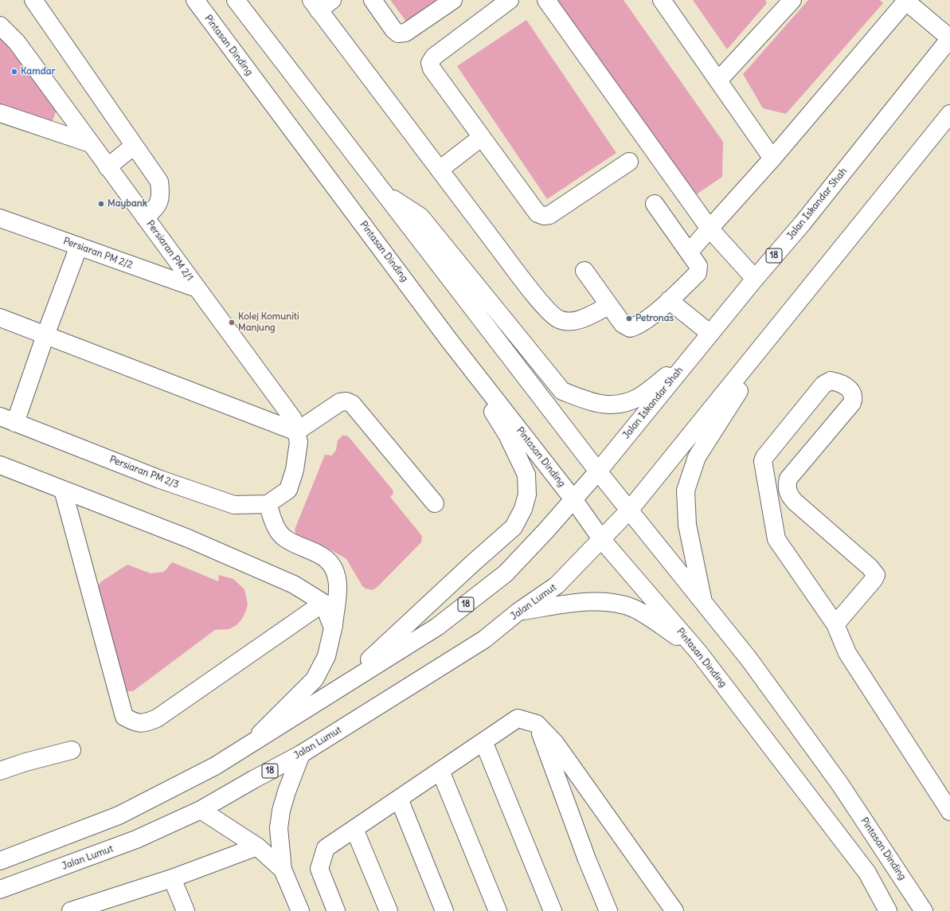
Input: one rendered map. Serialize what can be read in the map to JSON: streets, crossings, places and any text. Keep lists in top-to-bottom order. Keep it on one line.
{"streets":{"main road":["Pintasan Dinding","Jalan Iskandar Shah","Persiaran PM 2/1","Persiaran PM 2/2","18","Persiaran PM 2/3","Jalan Lumut"]},"crossings":[["Pintasan Dinding","Jalan Iskandar Shah"],["Pintasan Dinding","18"],["Pintasan Dinding","Jalan Lumut"],["Jalan Iskandar Shah","18"],["Persiaran PM 2/1","Persiaran PM 2/2"],["Persiaran PM 2/1","Persiaran PM 2/3"],["18","Jalan Lumut"]],"places":["Kamdar","Maybank","Petronas","Kolej Komuniti Manjung"]}
